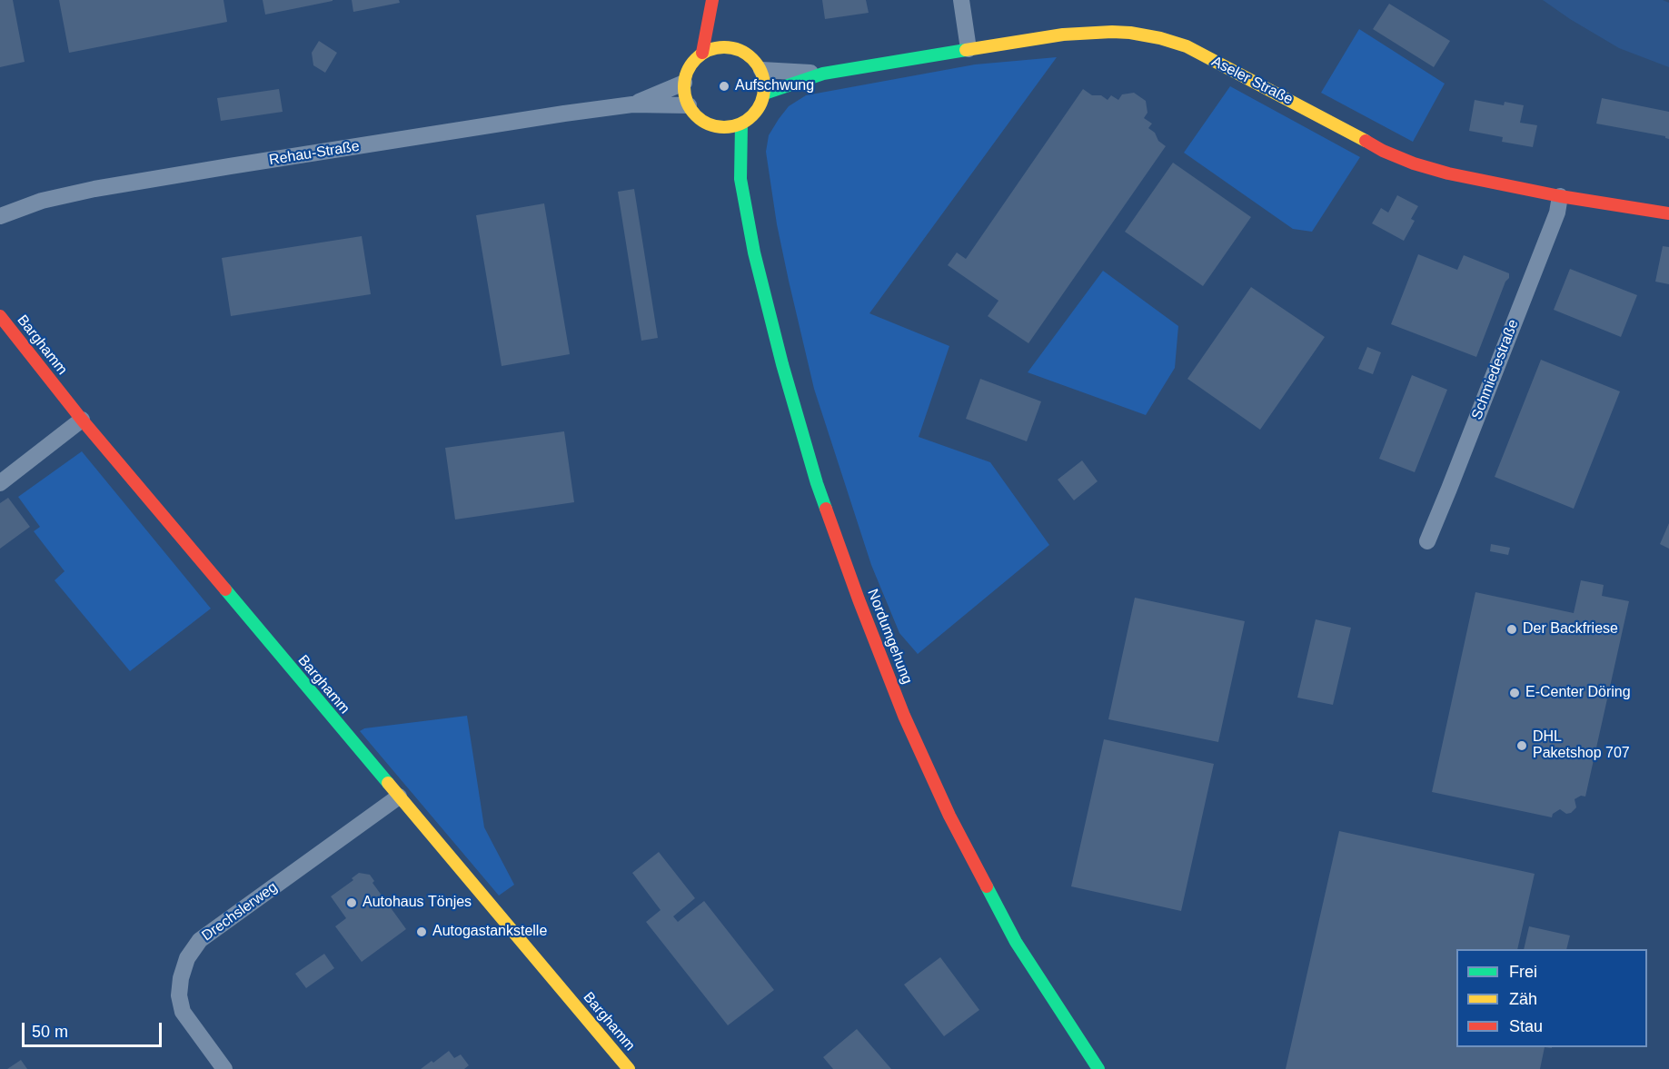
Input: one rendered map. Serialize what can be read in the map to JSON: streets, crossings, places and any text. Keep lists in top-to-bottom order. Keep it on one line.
{"streets":{"street":["Aseler Straße","Rehau-Straße","Barghamm","Schmiedestraße","Nordumgehung","Drechslerweg"]},"crossings":[["Aseler Straße","Rehau-Straße"],["Aseler Straße","Schmiedestraße"],["Aseler Straße","Nordumgehung"],["Rehau-Straße","Nordumgehung"],["Barghamm","Drechslerweg"]],"places":["Aufschwung","Der Backfriese","E-Center Döring","DHL Paketshop 707","Autohaus Tönjes","Autogastankstelle"],"legend":["Frei","Zäh","Stau"],"scale_bar":"50 m"}
